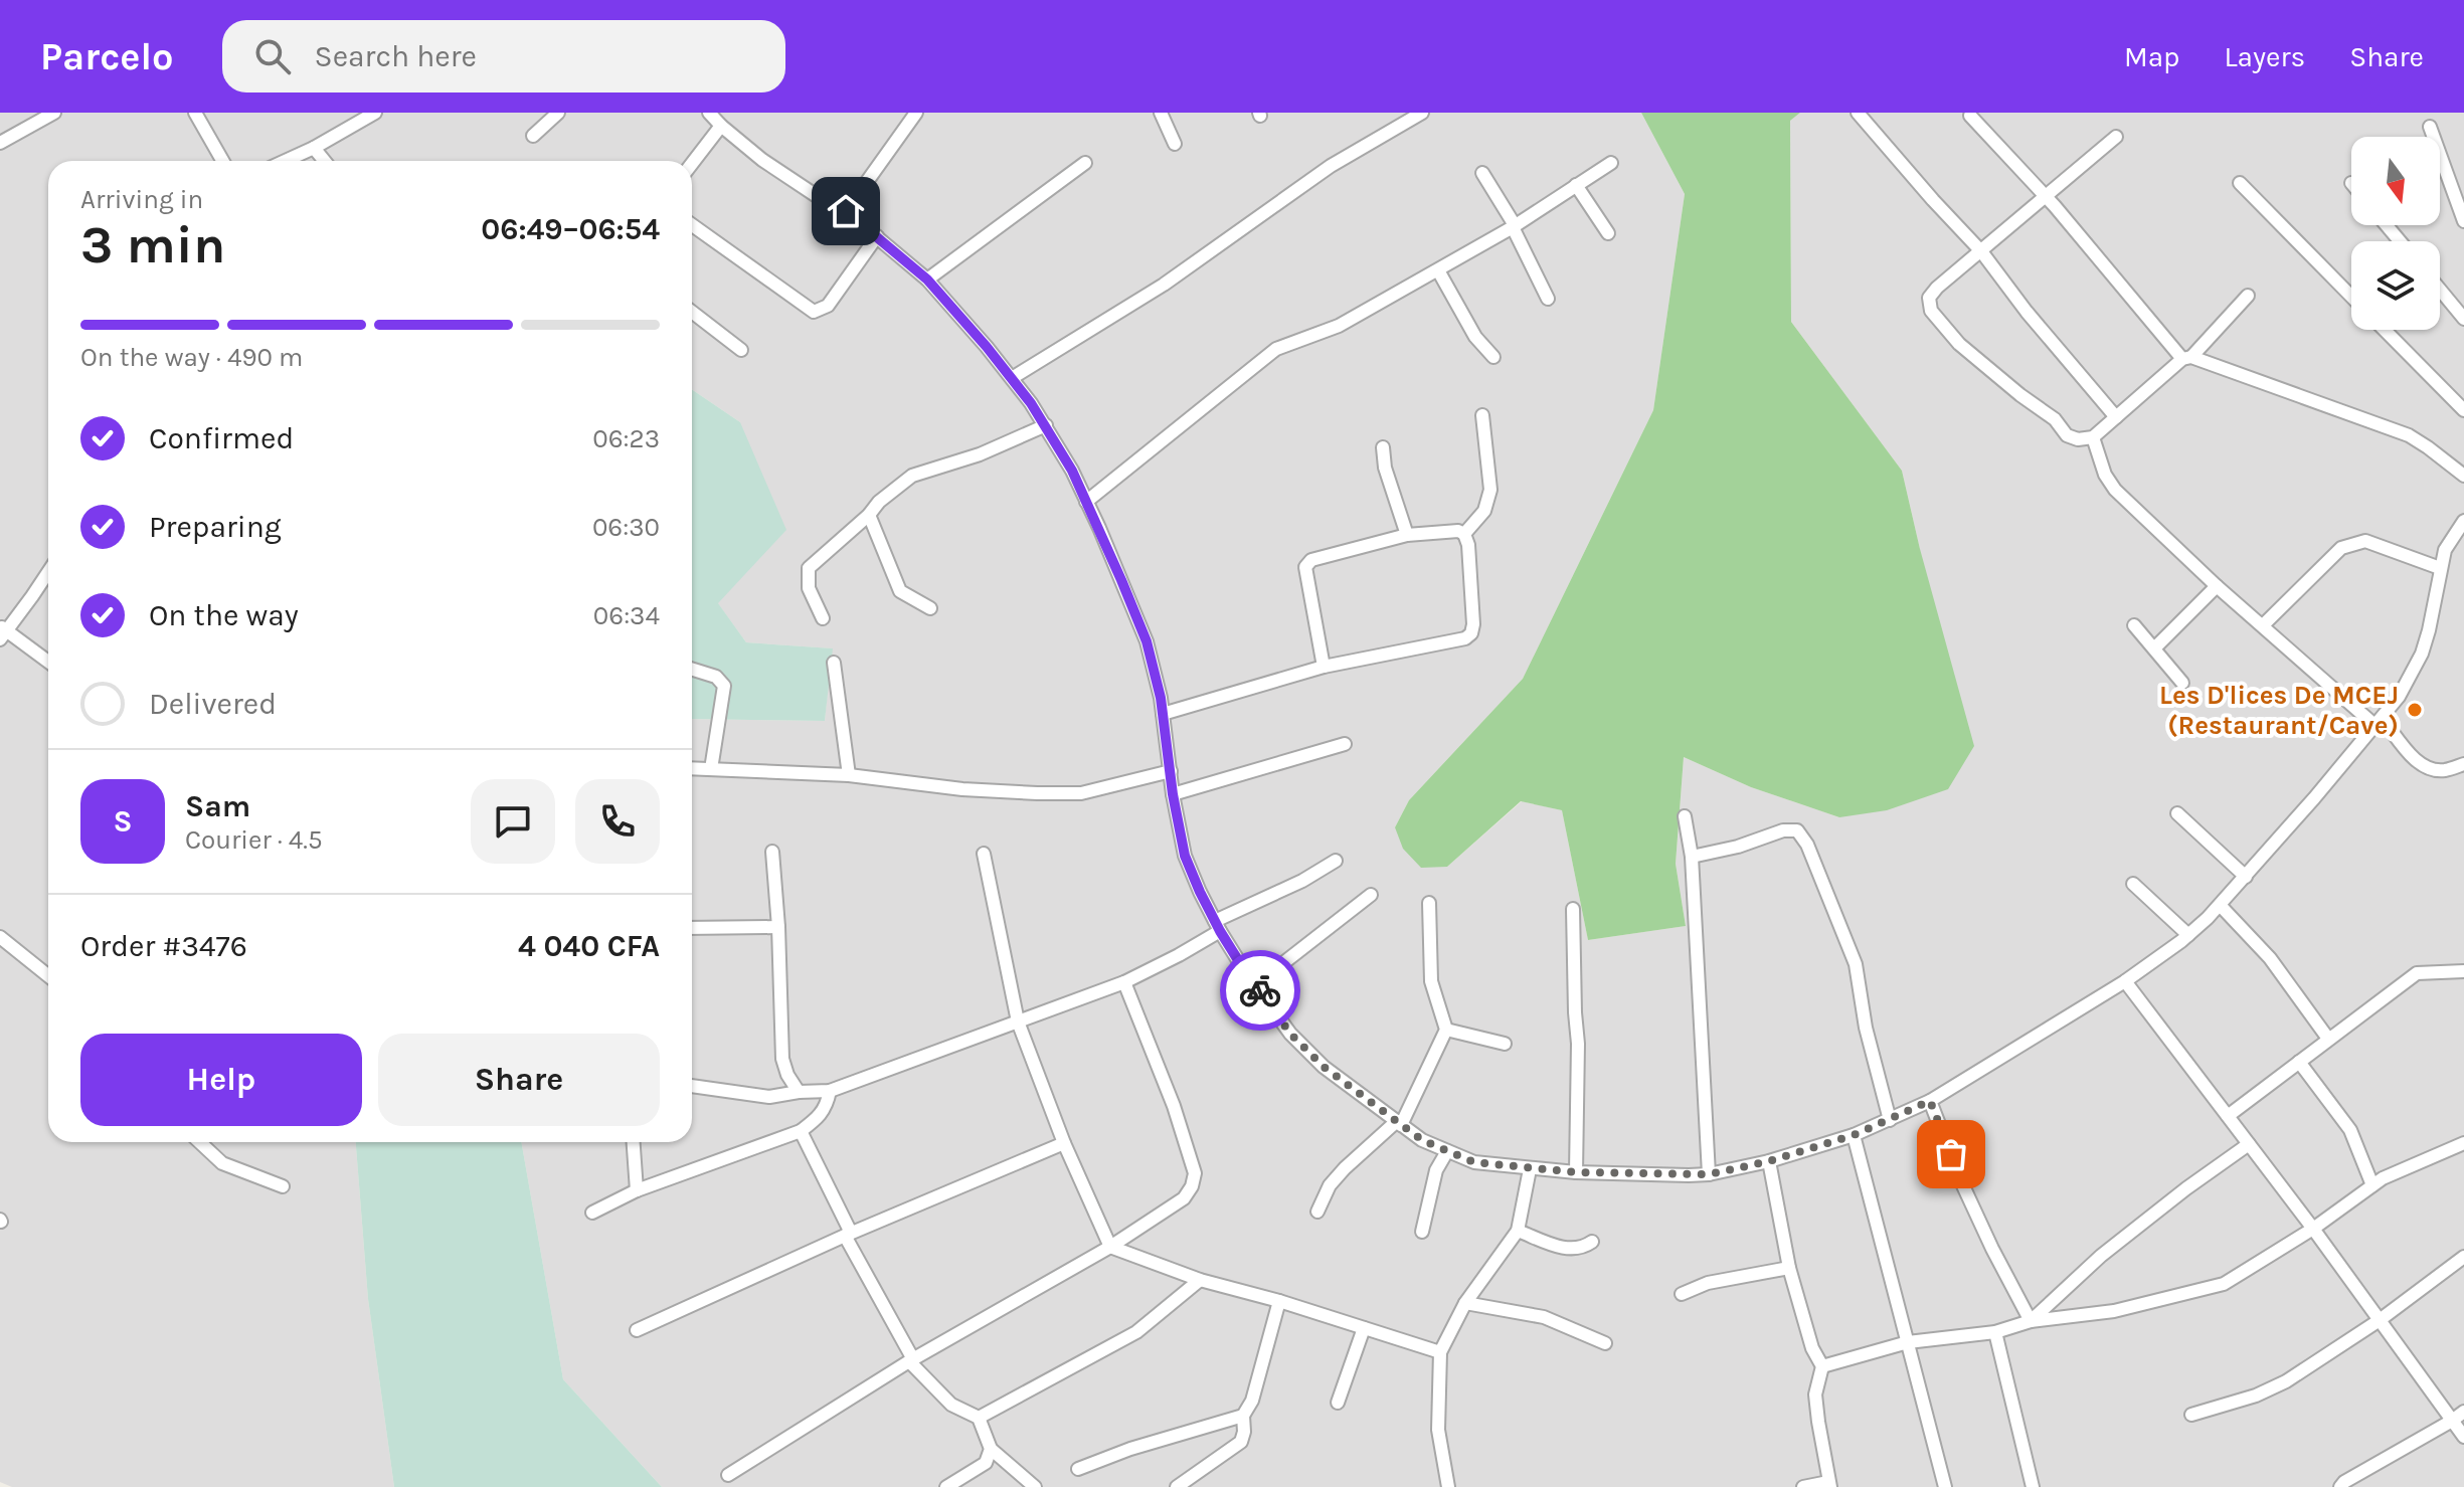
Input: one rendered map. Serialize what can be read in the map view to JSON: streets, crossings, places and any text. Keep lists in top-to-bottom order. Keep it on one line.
{"places":["Les D'lices De MCEJ (Restaurant/Cave)"],"north":"bottom","page":{"header":"Parcelo","search":"Search here","nav":["Map","Layers","Share"],"heading":["3 min","Arriving in","06:49–06:54"],"panel":["Sam","Courier · 4.5","Order #3476","4 040 CFA"],"bar":"On the way · 490 m","list":[["Confirmed","06:23"],["Preparing","06:30"],["On the way","06:34"],"Delivered"],"round":"S","buttons":["Help","Share"]}}
